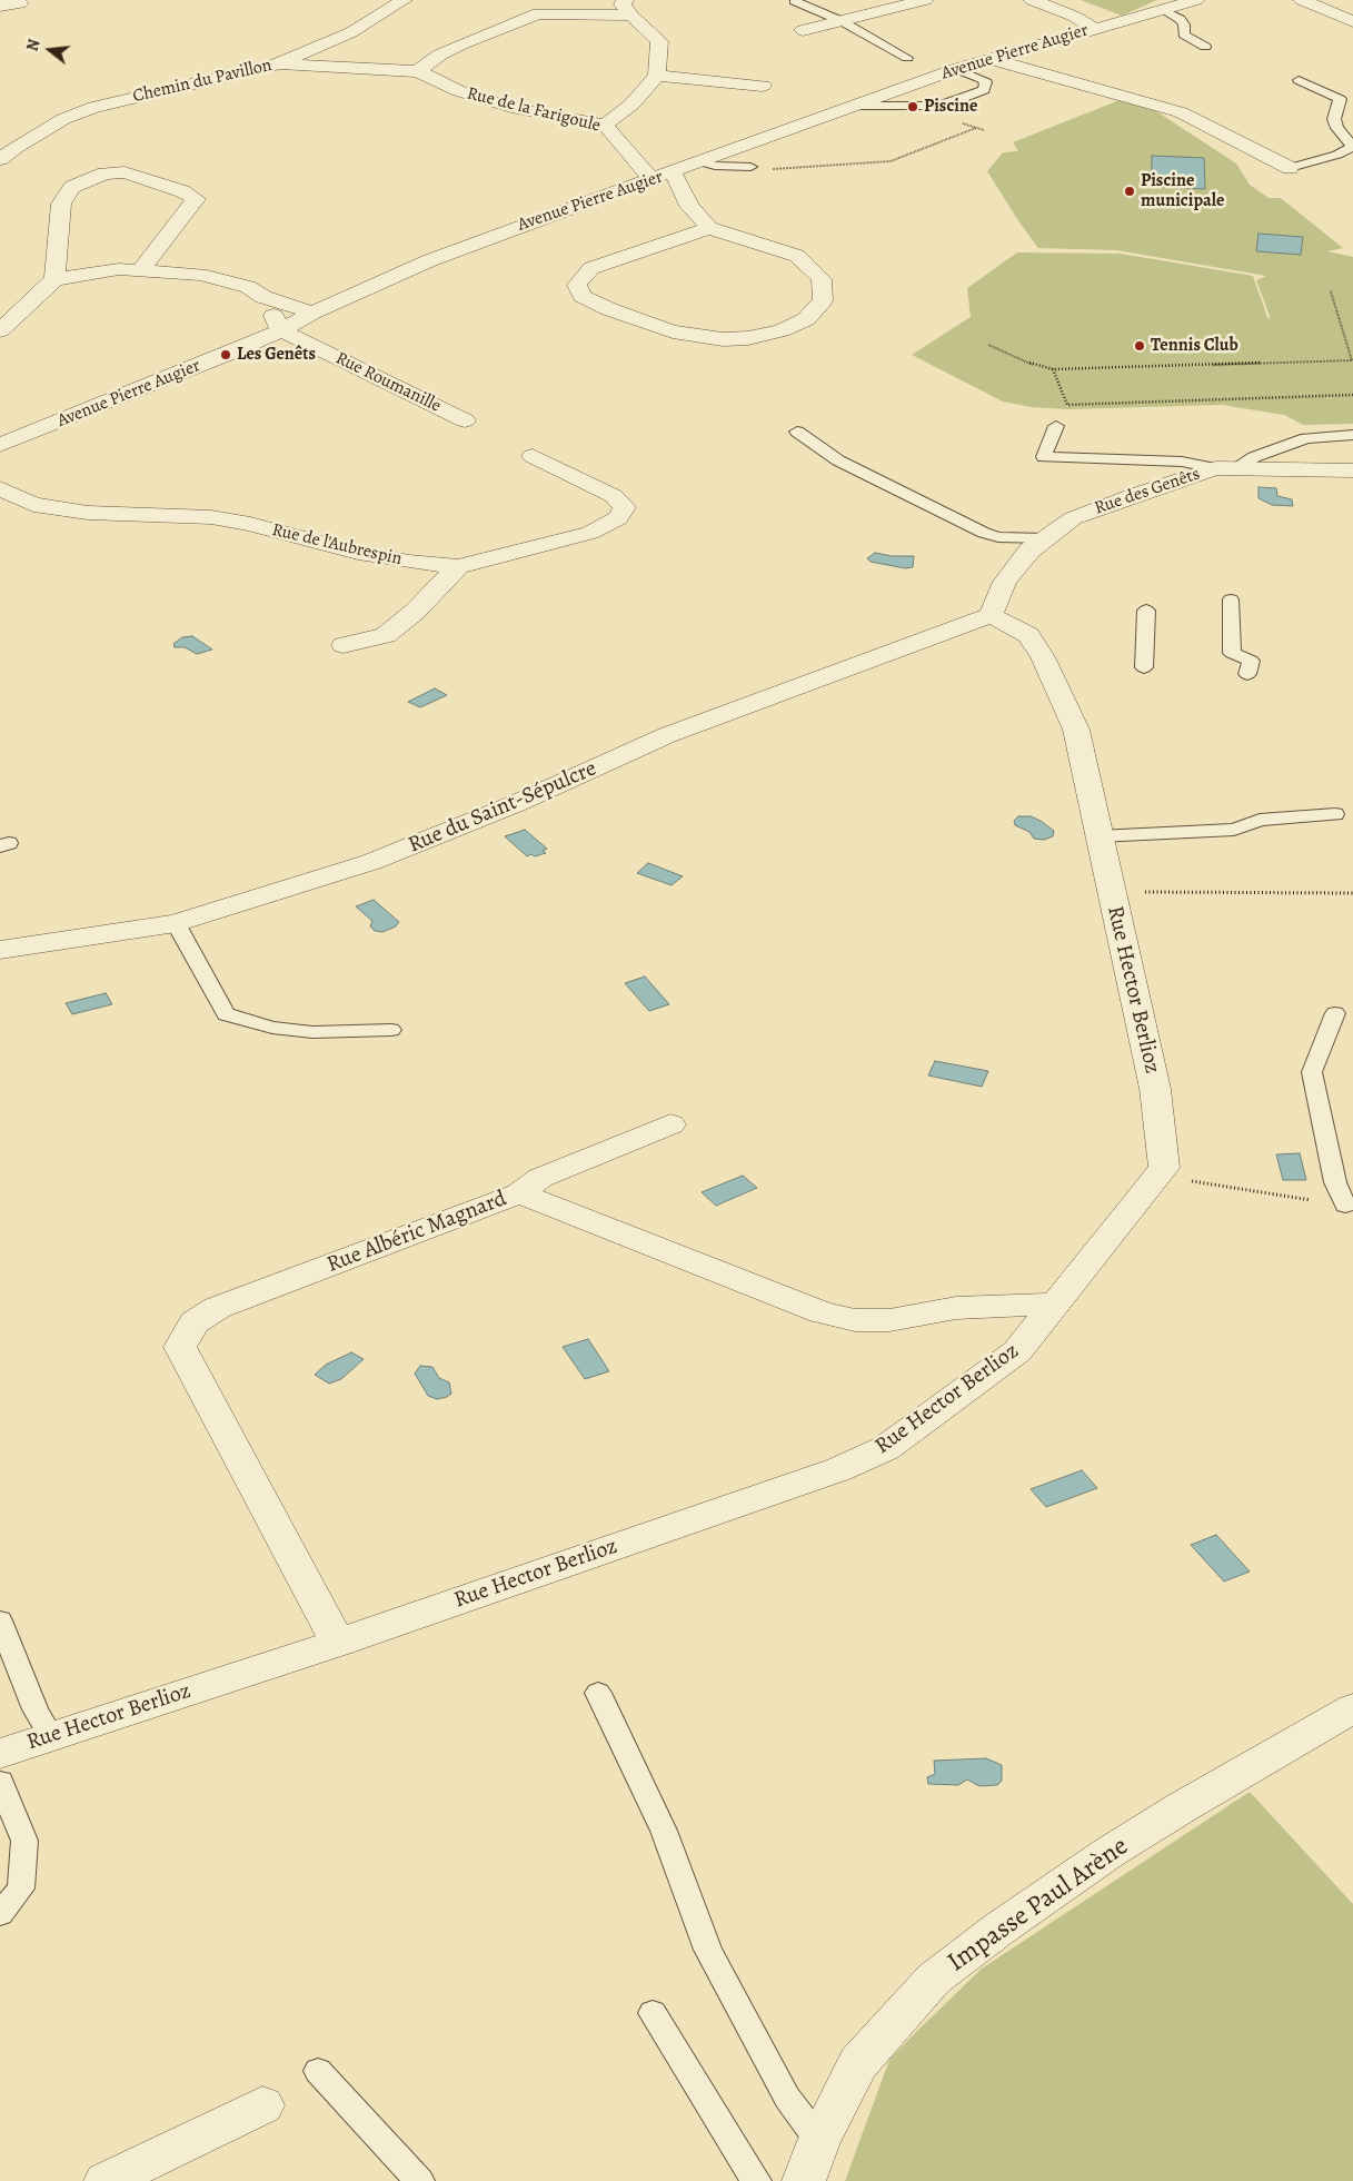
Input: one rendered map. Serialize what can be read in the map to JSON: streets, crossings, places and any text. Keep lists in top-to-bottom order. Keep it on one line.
{"streets":{"street":["Avenue Pierre Augier","Chemin du Pavillon","Rue de la Farigoule","Rue Roumanille","Rue des Genêts","Rue de l'Aubrespin","Rue du Saint-Sépulcre","Rue Hector Berlioz","Rue Albéric Magnard","Impasse Paul Arène"]},"crossings":[["Avenue Pierre Augier","Rue de la Farigoule"],["Avenue Pierre Augier","Rue Roumanille"],["Chemin du Pavillon","Rue de la Farigoule"],["Rue des Genêts","Rue du Saint-Sépulcre"],["Rue des Genêts","Rue Hector Berlioz"],["Rue du Saint-Sépulcre","Rue Hector Berlioz"],["Rue Hector Berlioz","Rue Albéric Magnard"]],"places":["Piscine","Piscine municipale","Tennis Club","Les Genêts"],"north":"left"}
